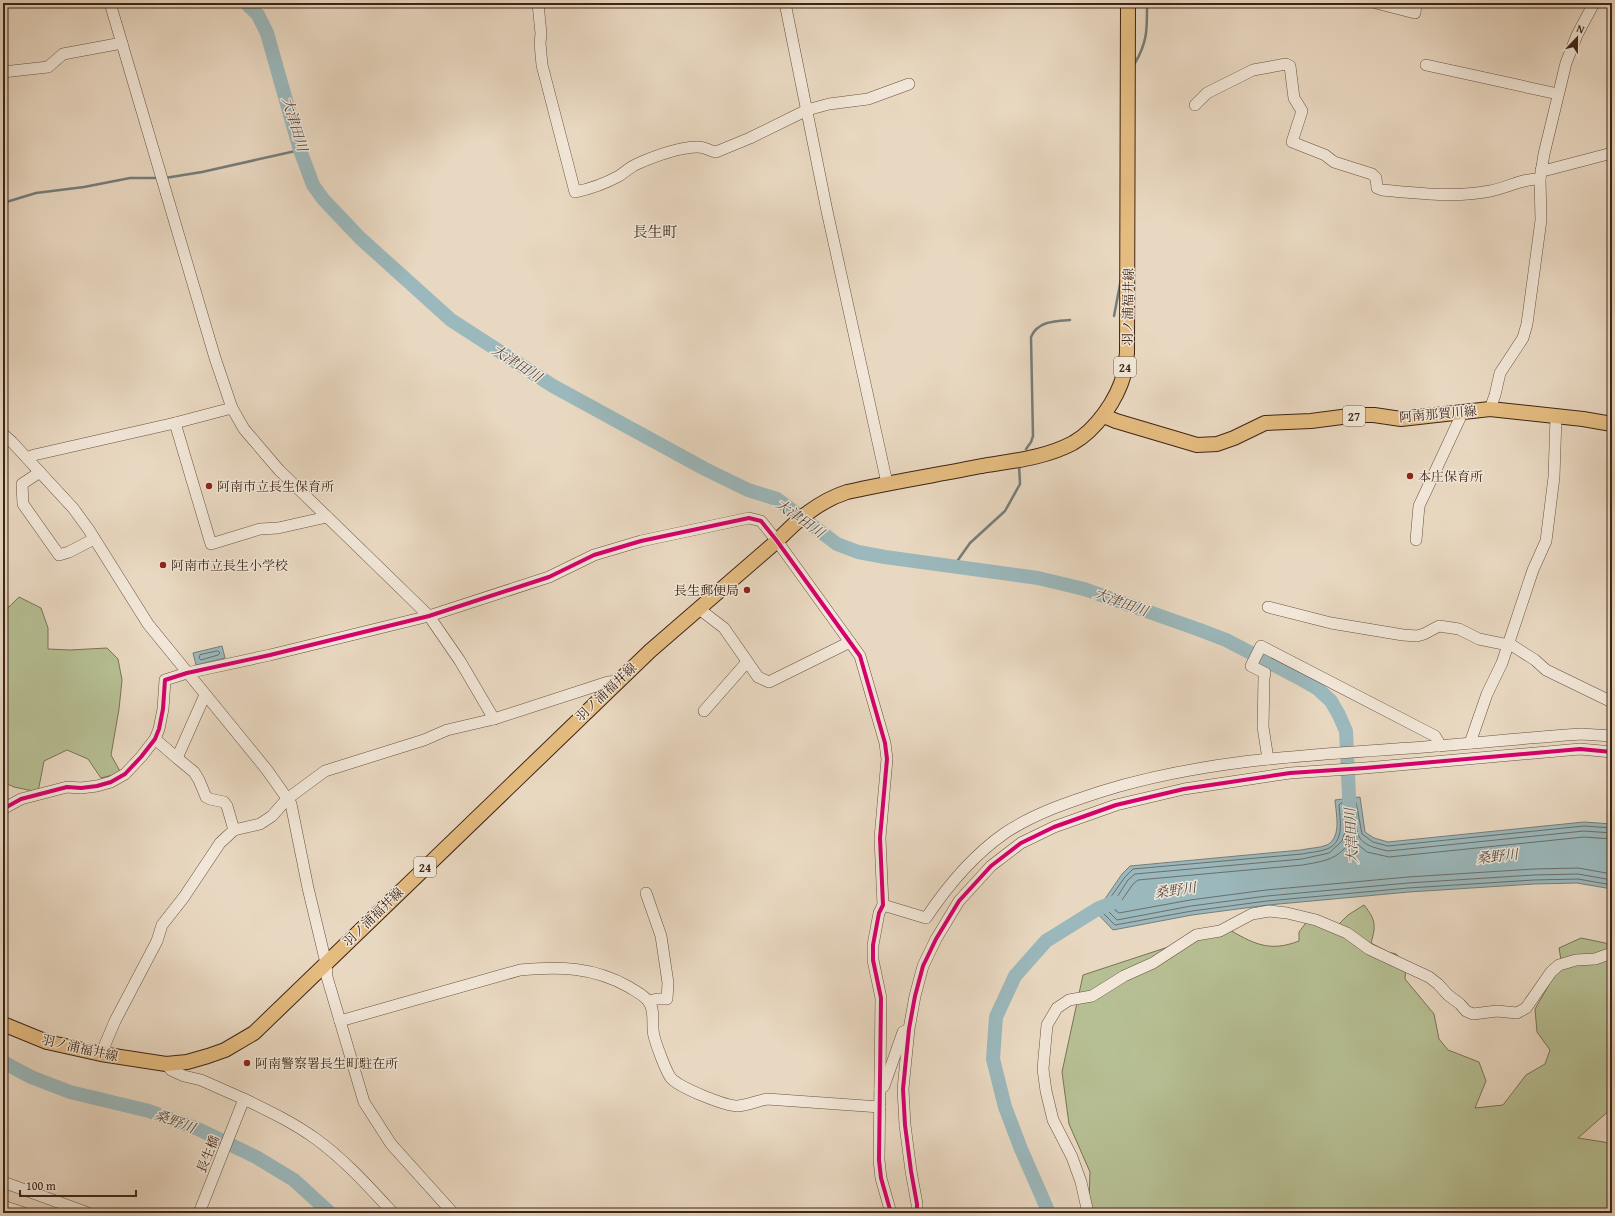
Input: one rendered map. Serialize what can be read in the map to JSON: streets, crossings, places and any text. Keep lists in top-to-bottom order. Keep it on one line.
{"streets":{"main road":["羽ノ浦福井線","24","阿南那賀川線","27"],"street":["長生橋"]},"crossings":[["羽ノ浦福井線","阿南那賀川線"]],"districts":["長生町"],"water":["大津田川","桑野川"],"places":["本庄保育所","阿南市立長生保育所","阿南市立長生小学校","長生郵便局","阿南警察署長生町駐在所"],"scale_bar":"100 m","north":"top"}
